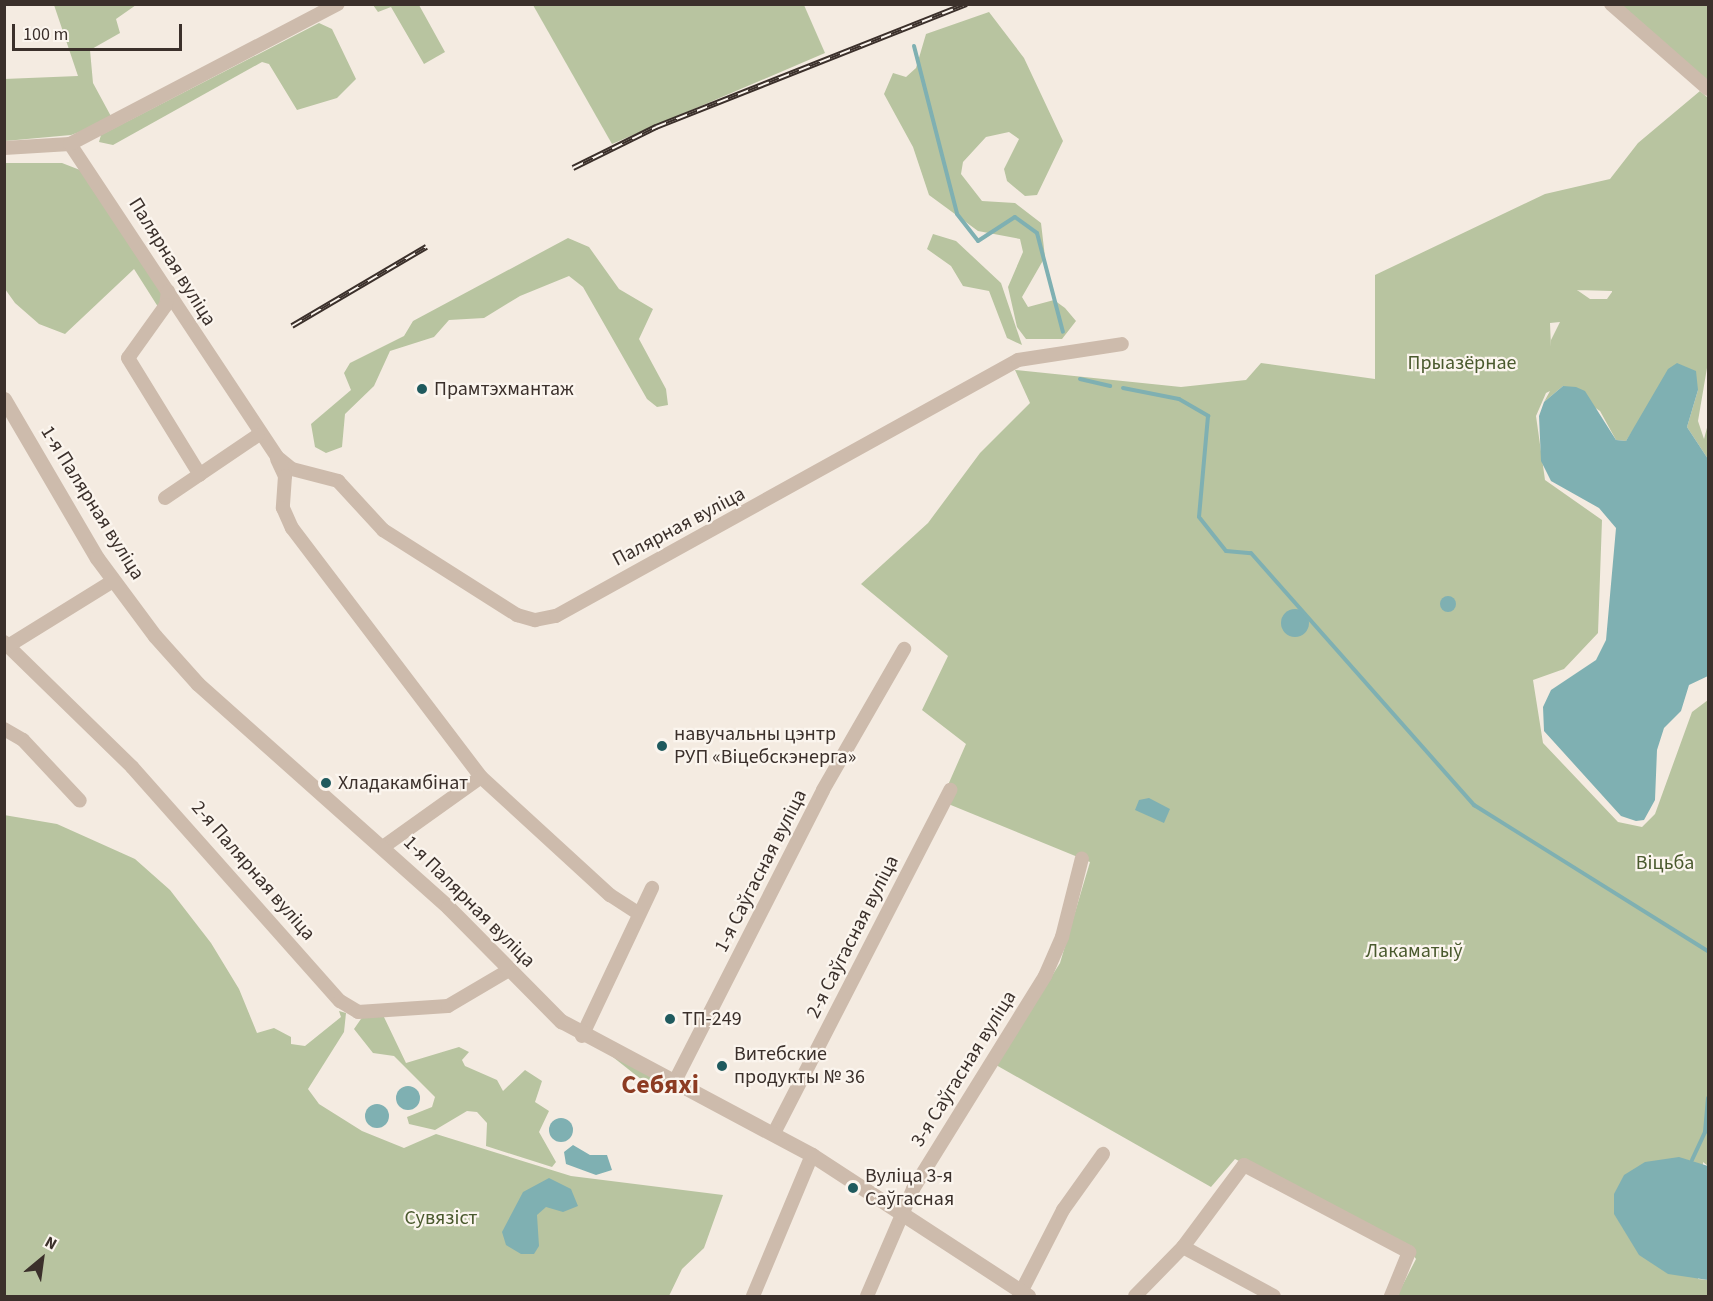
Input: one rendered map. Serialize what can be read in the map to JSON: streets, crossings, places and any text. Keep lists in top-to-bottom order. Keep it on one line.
{"streets":{"street":["Палярная вуліца","1-я Палярная вуліца","2-я Палярная вуліца","1-я Саўгасная вуліца","2-я Саўгасная вуліца","3-я Саўгасная вуліца"]},"crossings":[["1-я Палярная вуліца","2-я Палярная вуліца"],["1-я Палярная вуліца","1-я Саўгасная вуліца"],["1-я Палярная вуліца","2-я Саўгасная вуліца"],["1-я Палярная вуліца","3-я Саўгасная вуліца"]],"districts":["Себяхі"],"parks":["Прыазёрнае","Віцьба","Лакаматыў","Сувязіст"],"places":["Прамтэхмантаж","навучальны цэнтр РУП «Віцебскэнерга»","Хладакамбінат","ТП-249","Витебские продукты № 36","Вуліца 3-я Саўгасная"],"scale_bar":"100 m","north":"top right"}
